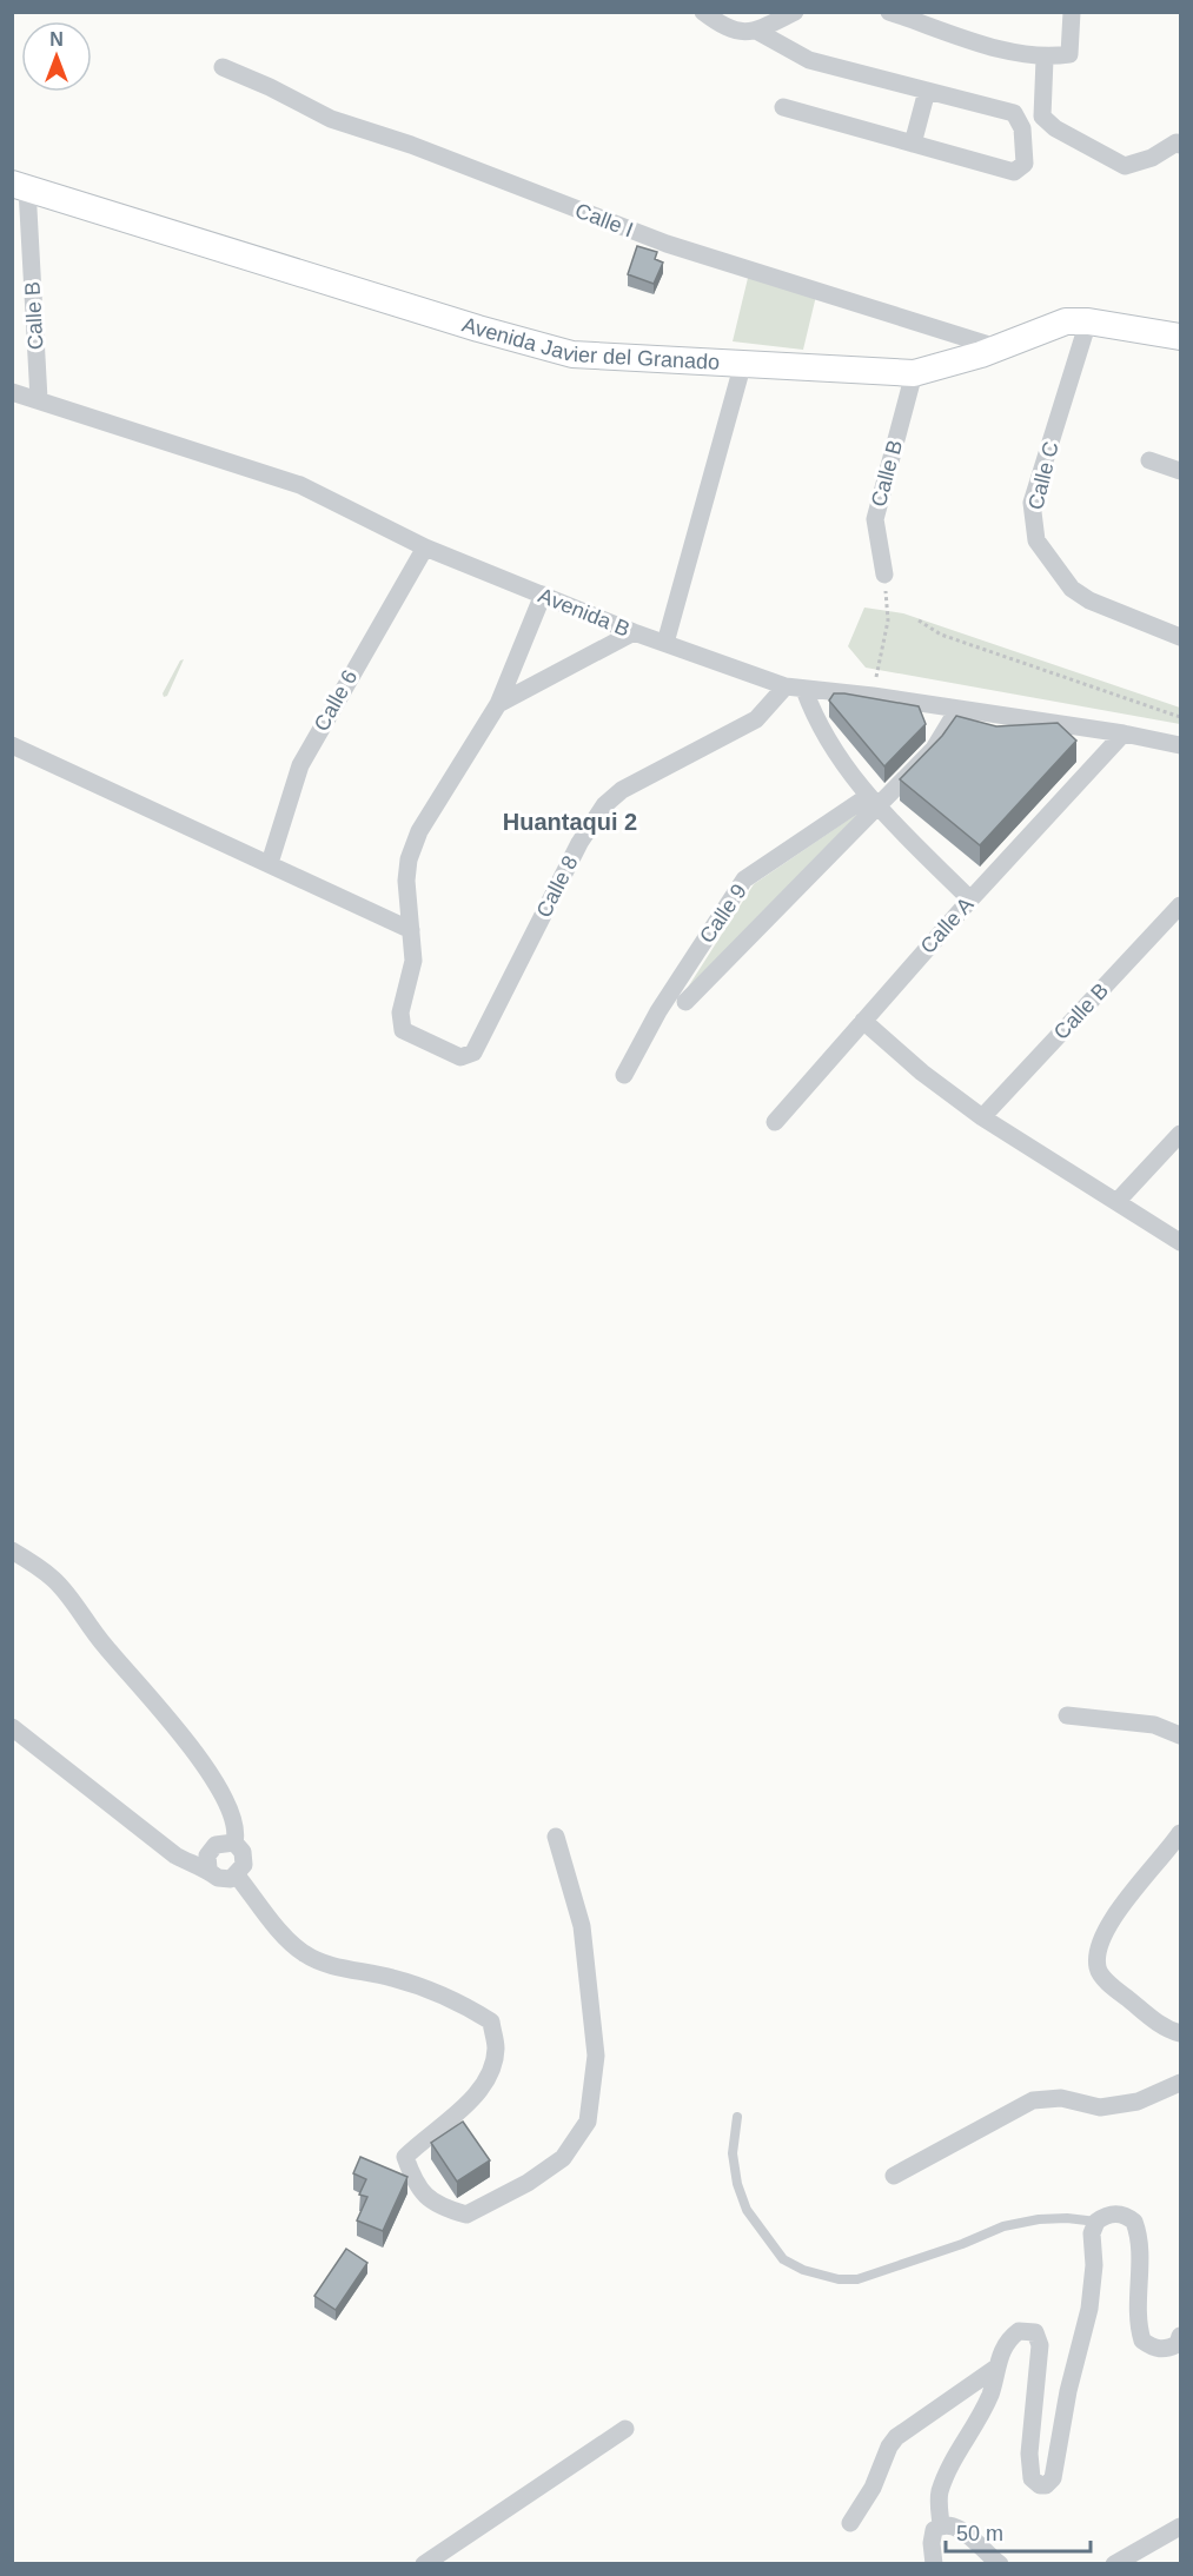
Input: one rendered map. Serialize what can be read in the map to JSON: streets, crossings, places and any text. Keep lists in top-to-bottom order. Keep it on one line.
{"streets":{"street":["Calle I","Calle B","Avenida Javier del Granado","Calle C","Avenida B","Calle 6","Calle 8","Calle 9","Calle A"]},"crossings":[["Calle I","Avenida Javier del Granado"],["Calle B","Avenida Javier del Granado"],["Calle B","Avenida B"],["Avenida Javier del Granado","Calle C"],["Avenida B","Calle 6"],["Avenida B","Calle 8"],["Avenida B","Calle A"]],"districts":["Huantaqui 2"],"scale_bar":"50 m","north":"top"}
